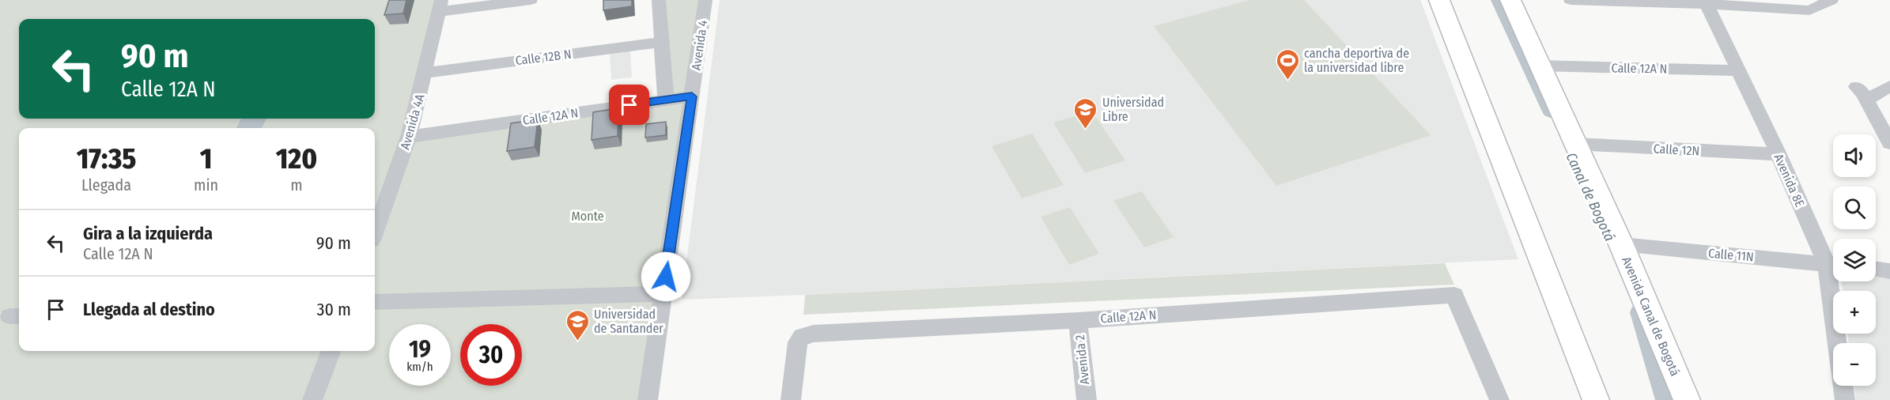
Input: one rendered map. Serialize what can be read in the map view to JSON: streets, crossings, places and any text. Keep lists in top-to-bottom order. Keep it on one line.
{"streets":{"main road":["Avenida Canal de Bogotá"],"street":["Avenida 4","Calle 12B N","Calle 12A N","Avenida 4A","Calle 12N","Avenida 8E","Calle 11N","Avenida 2"]},"crossings":[["Avenida 4","Calle 12A N"],["Calle 12B N","Avenida 4A"],["Calle 12A N","Avenida 4A"],["Calle 12A N","Avenida 8E"],["Calle 12A N","Avenida Canal de Bogotá"],["Calle 12A N","Avenida 2"],["Calle 12N","Avenida 8E"],["Calle 12N","Avenida Canal de Bogotá"],["Calle 11N","Avenida Canal de Bogotá"]],"water":["Canal de Bogotá"],"parks":["Monte"],"places":{"sports":["cancha deportiva de la universidad libre"],"school or university":["Universidad Libre","Universidad de Santander"]},"page":{"turn":["90 m","Calle 12A N"],"eta":["17:35","Llegada","1","min","120","m"],"map_buttons":["+","−"],"list":[{"name":"Gira a la izquierda","note":"Calle 12A N","value":"90 m"},{"name":"Llegada al destino","value":"30 m"}],"speed":"19 km/h","limit":"30"}}
